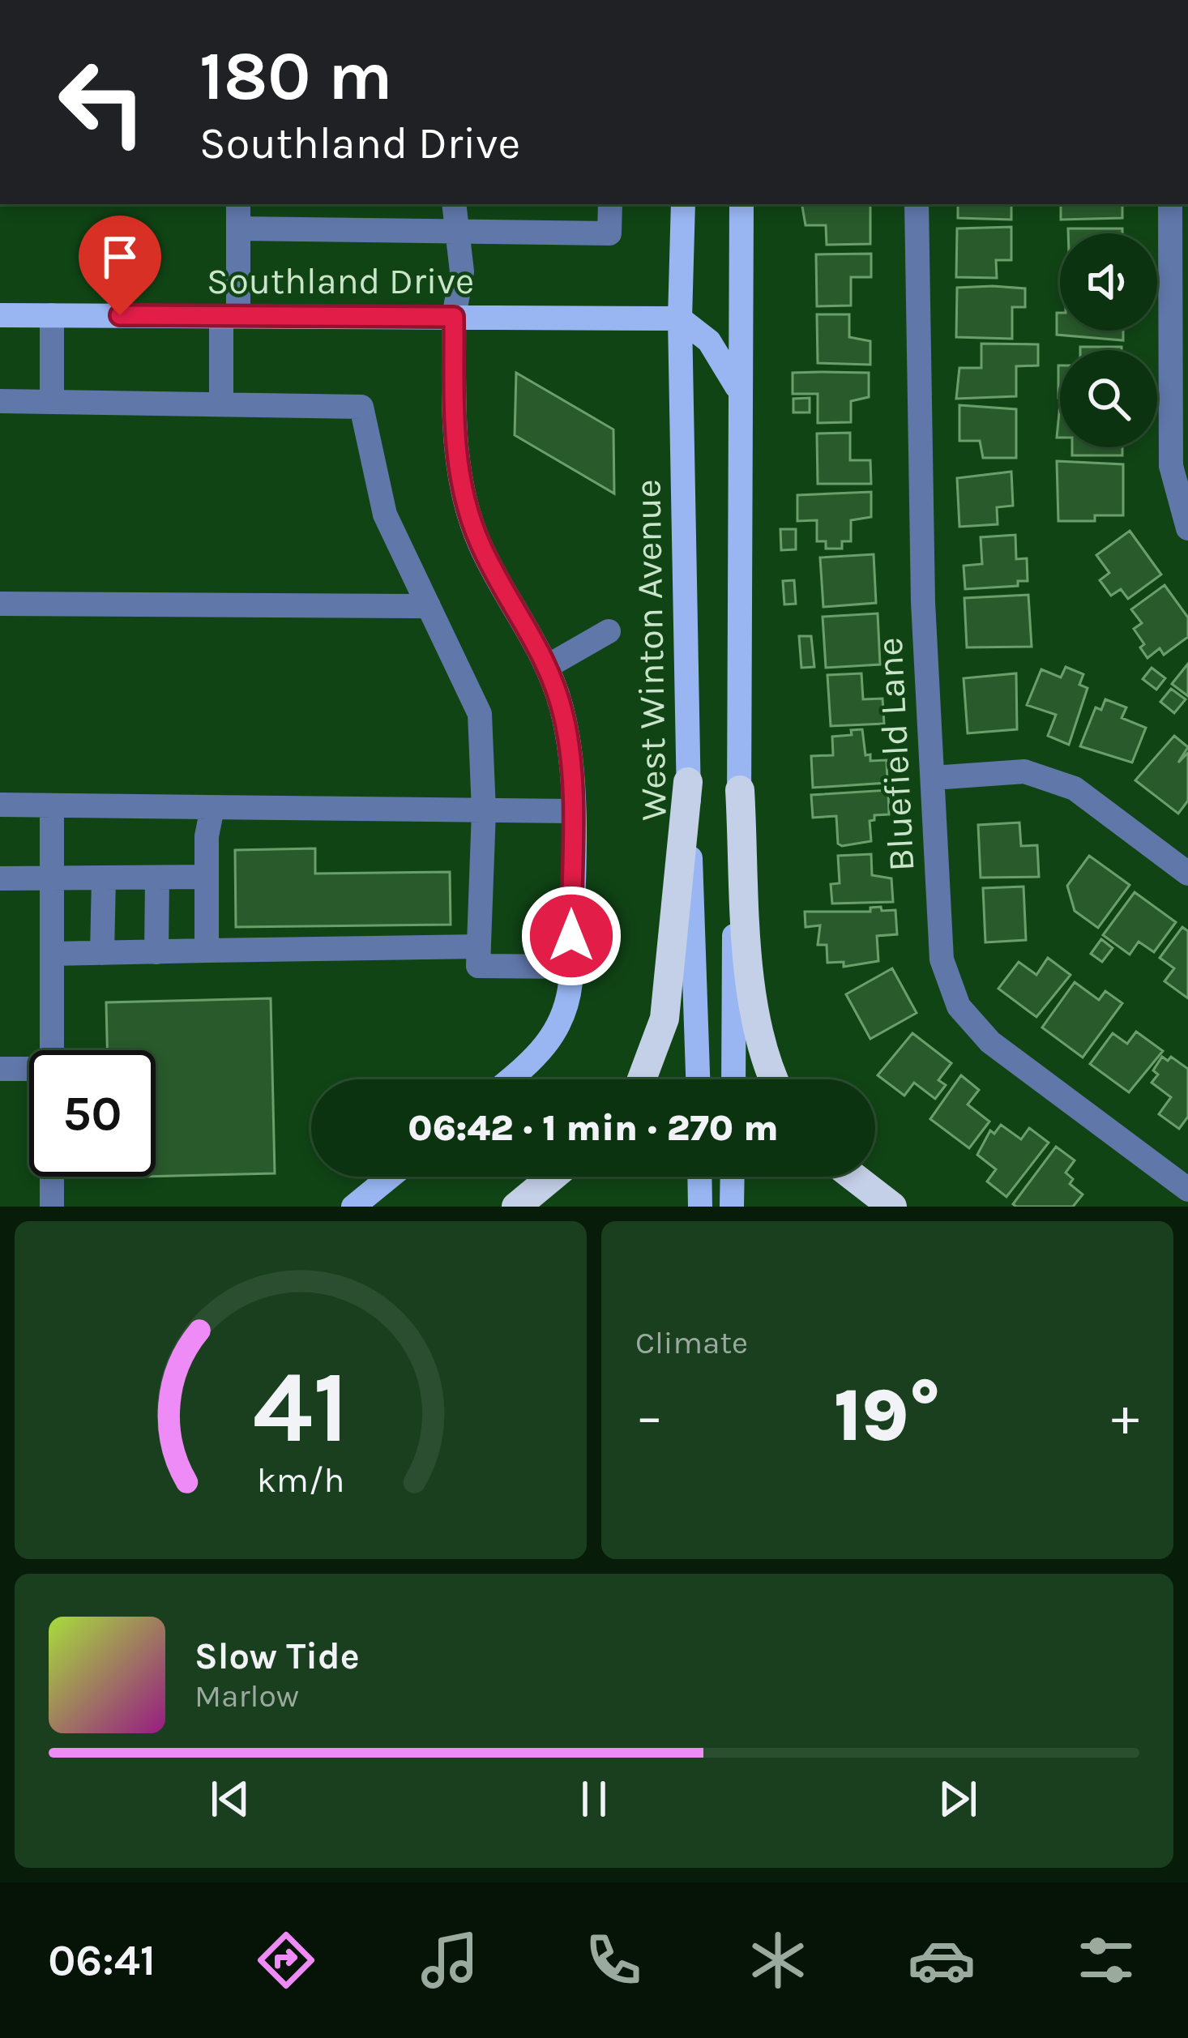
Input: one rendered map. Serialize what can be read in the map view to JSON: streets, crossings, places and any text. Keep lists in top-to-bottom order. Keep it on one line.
{"streets":{"main road":["Southland Drive","West Winton Avenue"],"street":["Bluefield Lane"]},"crossings":[["Southland Drive","West Winton Avenue"]],"page":{"turn":["180 m","Southland Drive"],"limit":"50","trip":"06:42 · 1 min · 270 m","tile":"Climate","heat":["−","19°","+"],"song":["Slow Tide","Marlow"],"tabs":"06:41","gauge":["41","km/h"]}}
